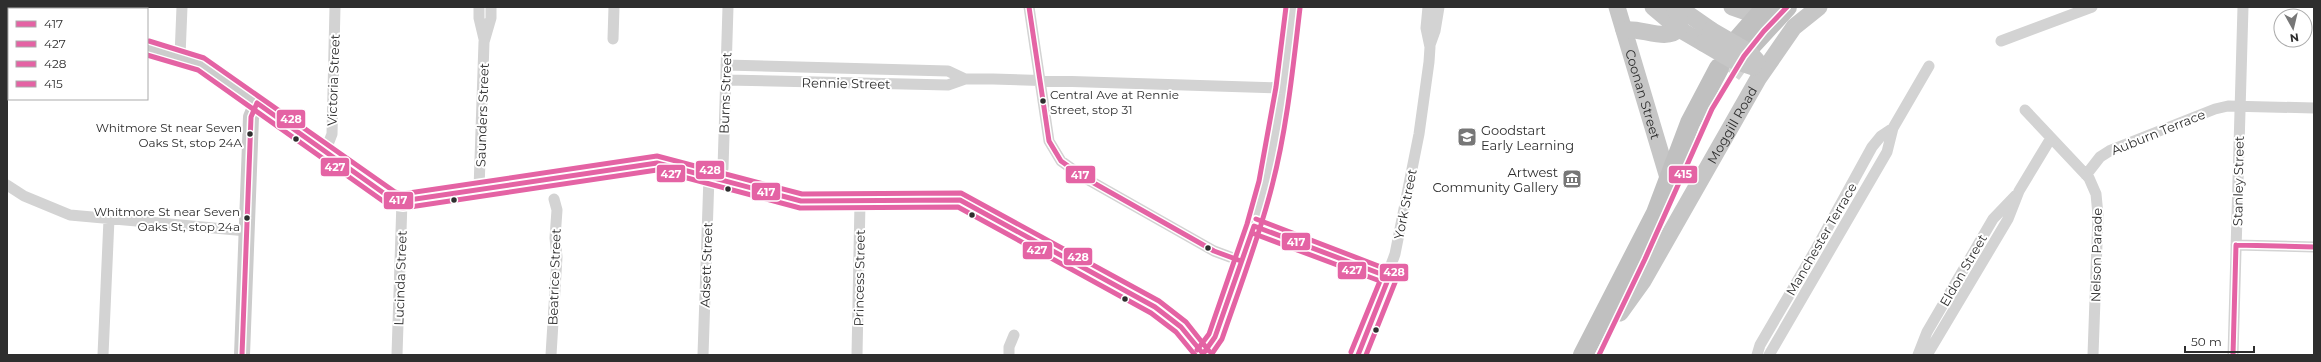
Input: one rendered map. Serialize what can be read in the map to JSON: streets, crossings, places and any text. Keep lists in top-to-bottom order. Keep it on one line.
{"streets":{"highway":["Moggill Road"],"main road":["Coonan Street"],"street":["Victoria Street","Rennie Street","Burns Street","Saunders Street","Auburn Terrace","Stanley Street","York Street","Manchester Terrace","Nelson Parade","Adsett Street","Eldon Street","Beatrice Street","Lucinda Street","Princess Street"]},"crossings":[["Rennie Street","Burns Street"],["Burns Street","Adsett Street"],["Coonan Street","Moggill Road"],["Auburn Terrace","Stanley Street"],["Auburn Terrace","Nelson Parade"],["Nelson Parade","Eldon Street"]],"places":{"other":["Central Ave at Rennie Street, stop 31","Whitmore St near Seven Oaks St, stop 24A","Whitmore St near Seven Oaks St, stop 24a"],"school or university":["Goodstart Early Learning"],"museum":["Artwest Community Gallery"]},"lines":["transit line 417","transit line 428","transit line 415","transit line 427"],"legend":["417","427","428","415"],"scale_bar":"50 m","north":"bottom"}
